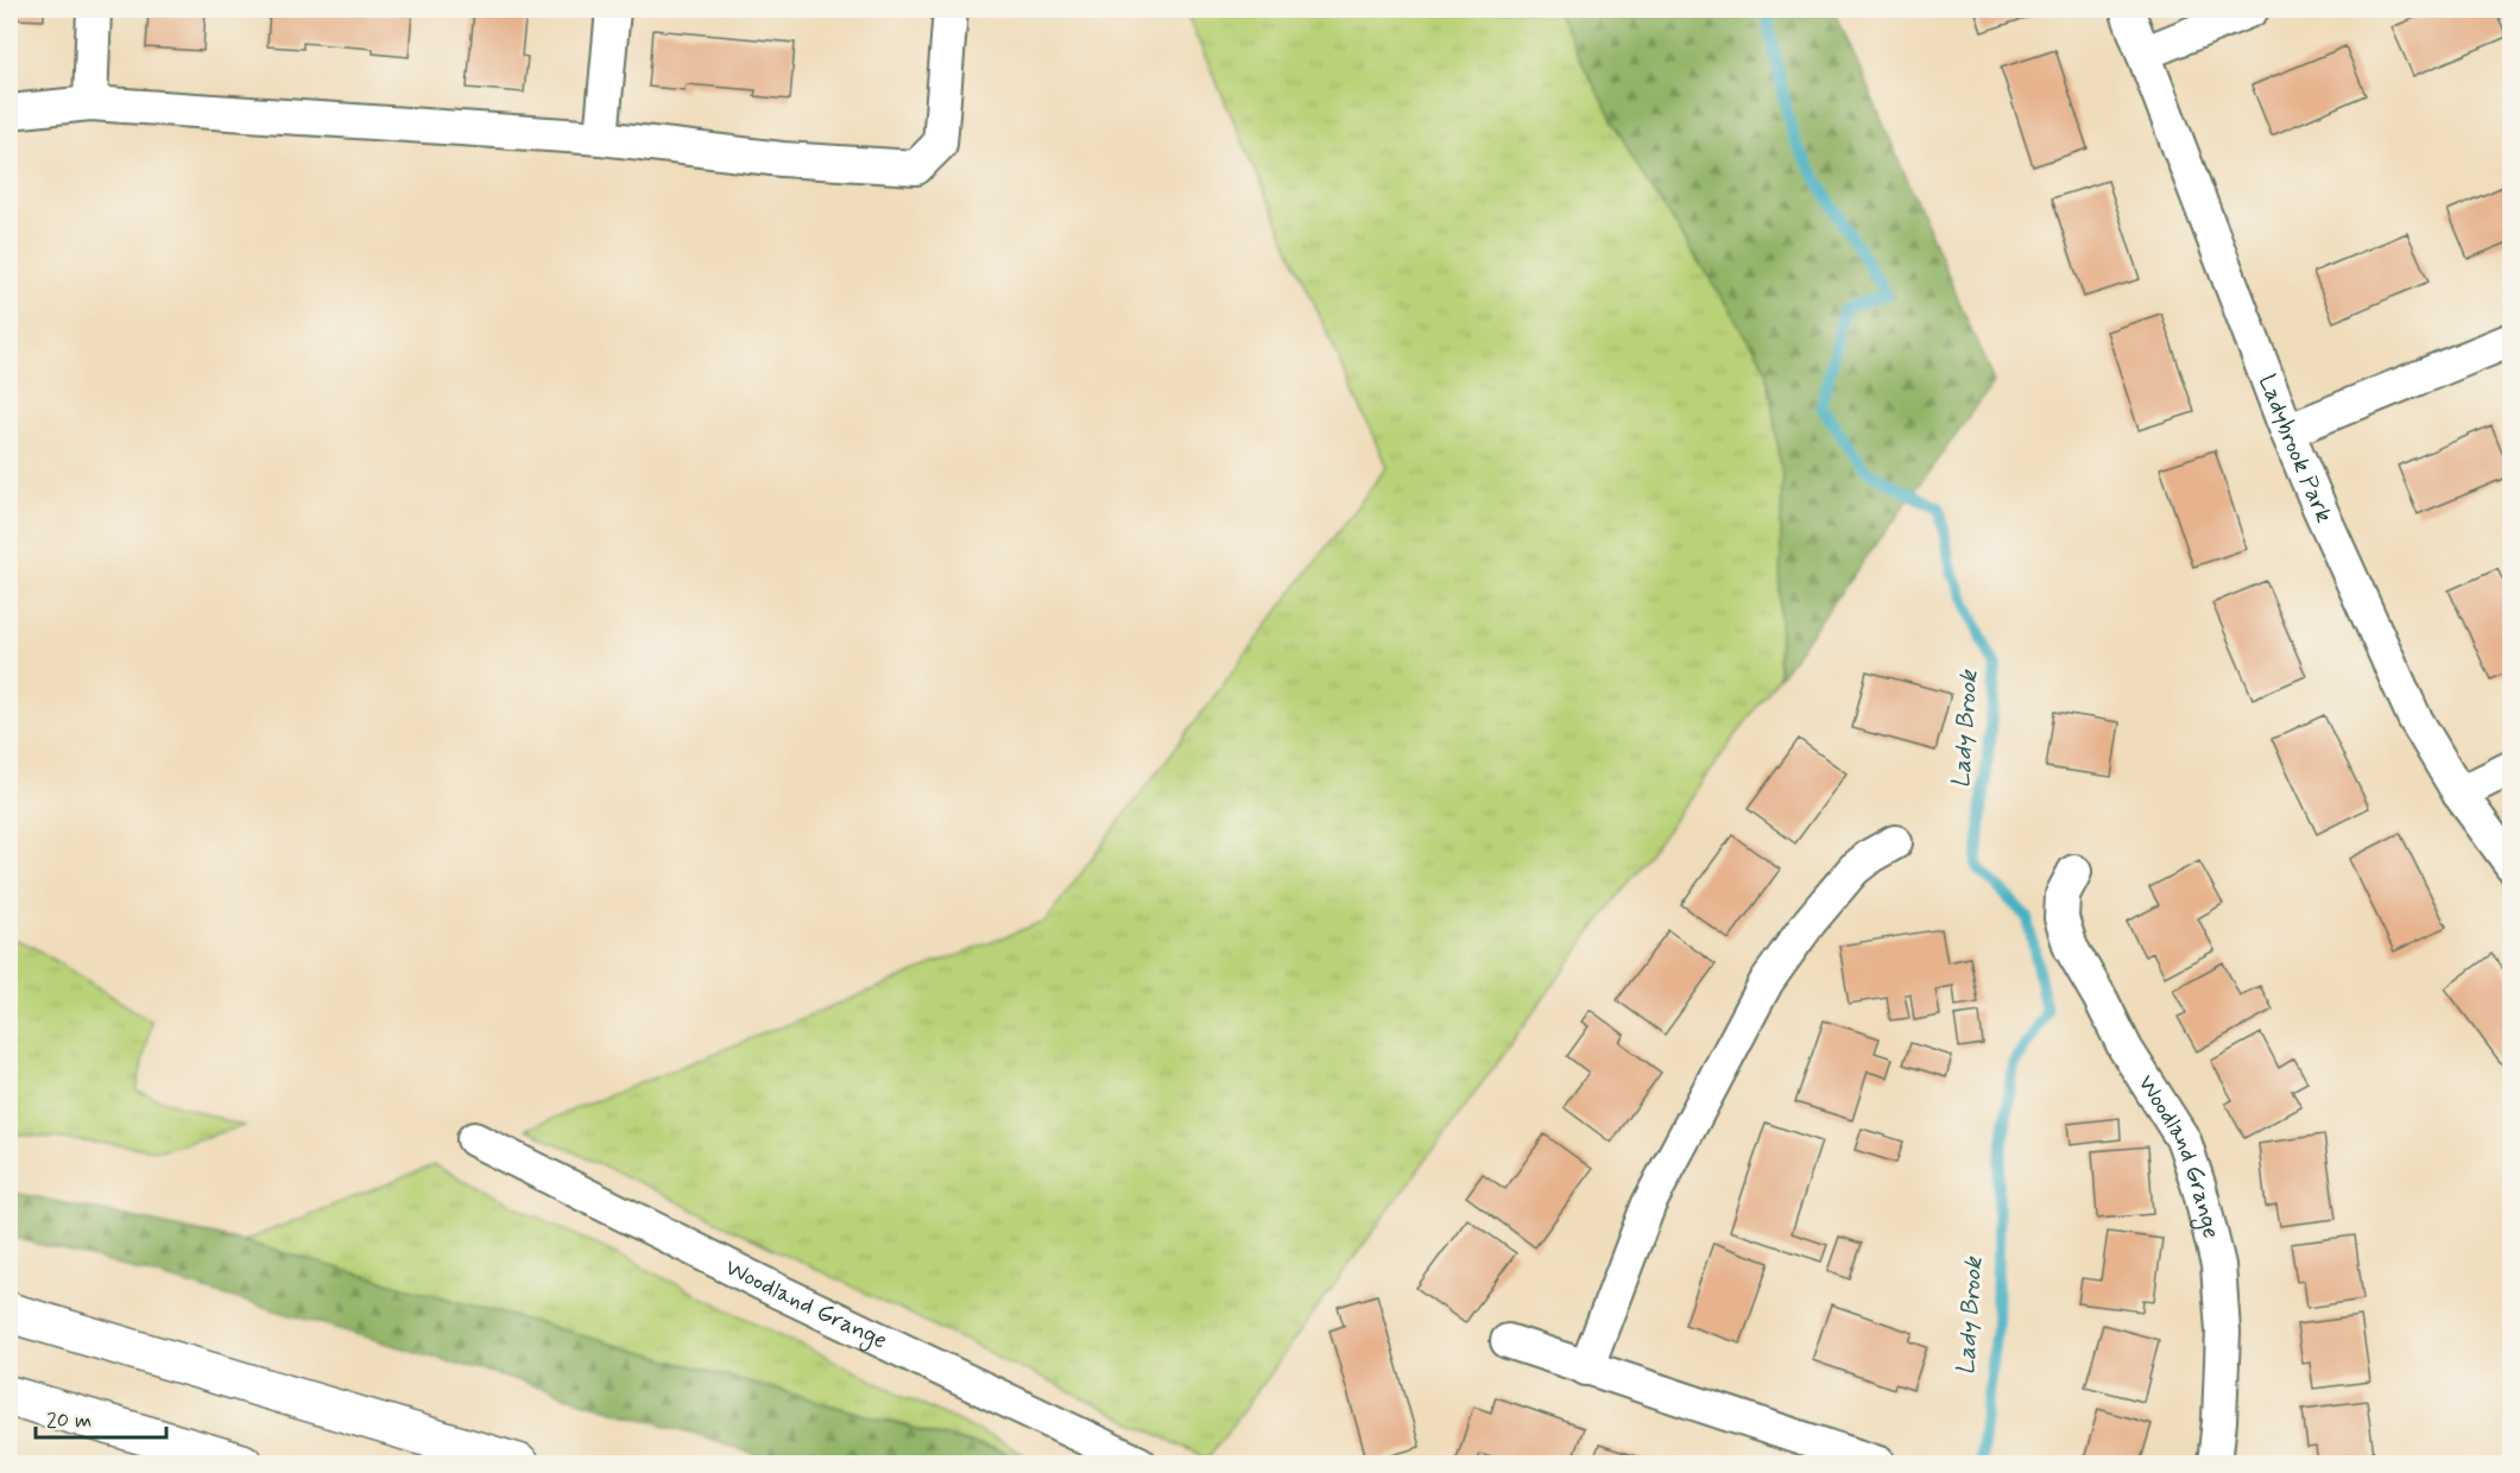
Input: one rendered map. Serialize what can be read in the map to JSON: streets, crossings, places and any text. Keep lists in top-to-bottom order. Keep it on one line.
{"streets":{"street":["Ladybrook Park","Woodland Grange"]},"water":["Lady Brook"],"scale_bar":"20 m"}
